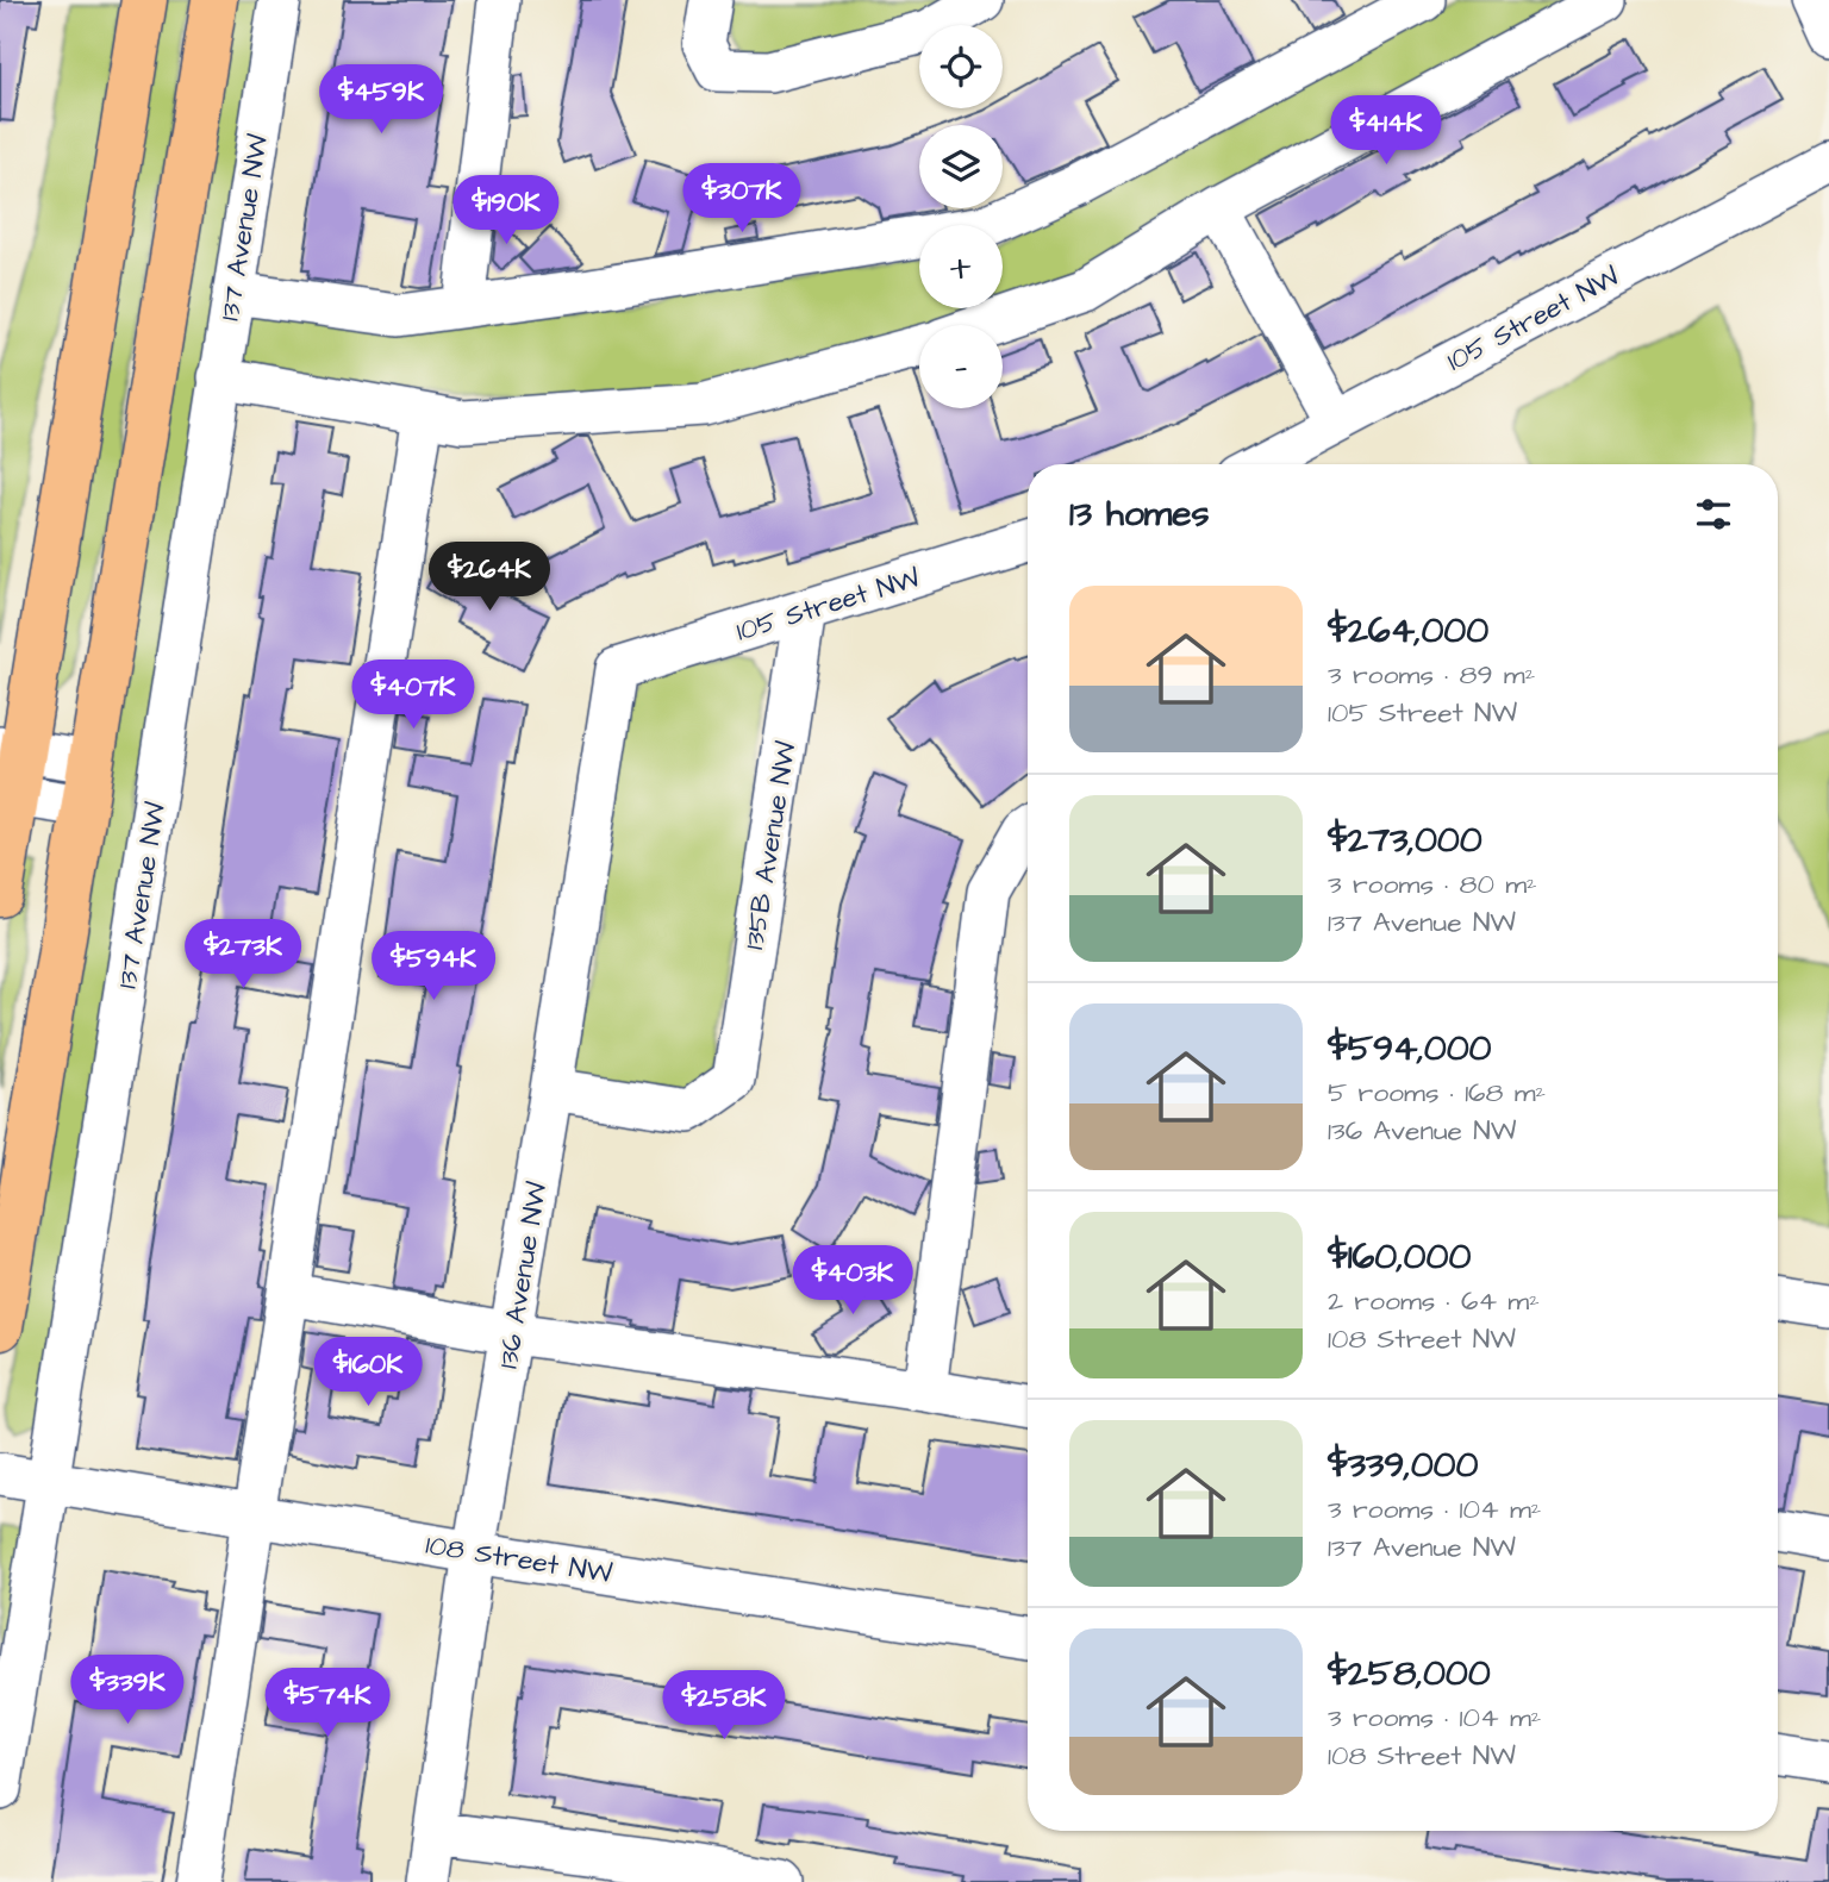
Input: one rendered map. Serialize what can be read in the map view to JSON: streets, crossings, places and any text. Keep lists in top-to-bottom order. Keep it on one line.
{"streets":{"street":["137 Avenue NW","105 Street NW","135B Avenue NW","136 Avenue NW","108 Street NW"]},"crossings":[["137 Avenue NW","108 Street NW"],["105 Street NW","135B Avenue NW"],["105 Street NW","136 Avenue NW"],["135B Avenue NW","136 Avenue NW"],["136 Avenue NW","108 Street NW"]],"page":{"map_buttons":["+","−"],"price":["$459K","$414K","$307K","$190K","$264K","$407K","$273K","$594K","$403K","$160K","$339K","$574K","$258K"],"heading":"13 homes","list":[{"name":"$264,000","note":"3 rooms · 89 m² · 105 Street NW"},{"name":"$273,000","note":"3 rooms · 80 m² · 137 Avenue NW"},{"name":"$594,000","note":"5 rooms · 168 m² · 136 Avenue NW"},{"name":"$160,000","note":"2 rooms · 64 m² · 108 Street NW"},{"name":"$339,000","note":"3 rooms · 104 m² · 137 Avenue NW"},{"name":"$258,000","note":"3 rooms · 104 m² · 108 Street NW"}]}}
